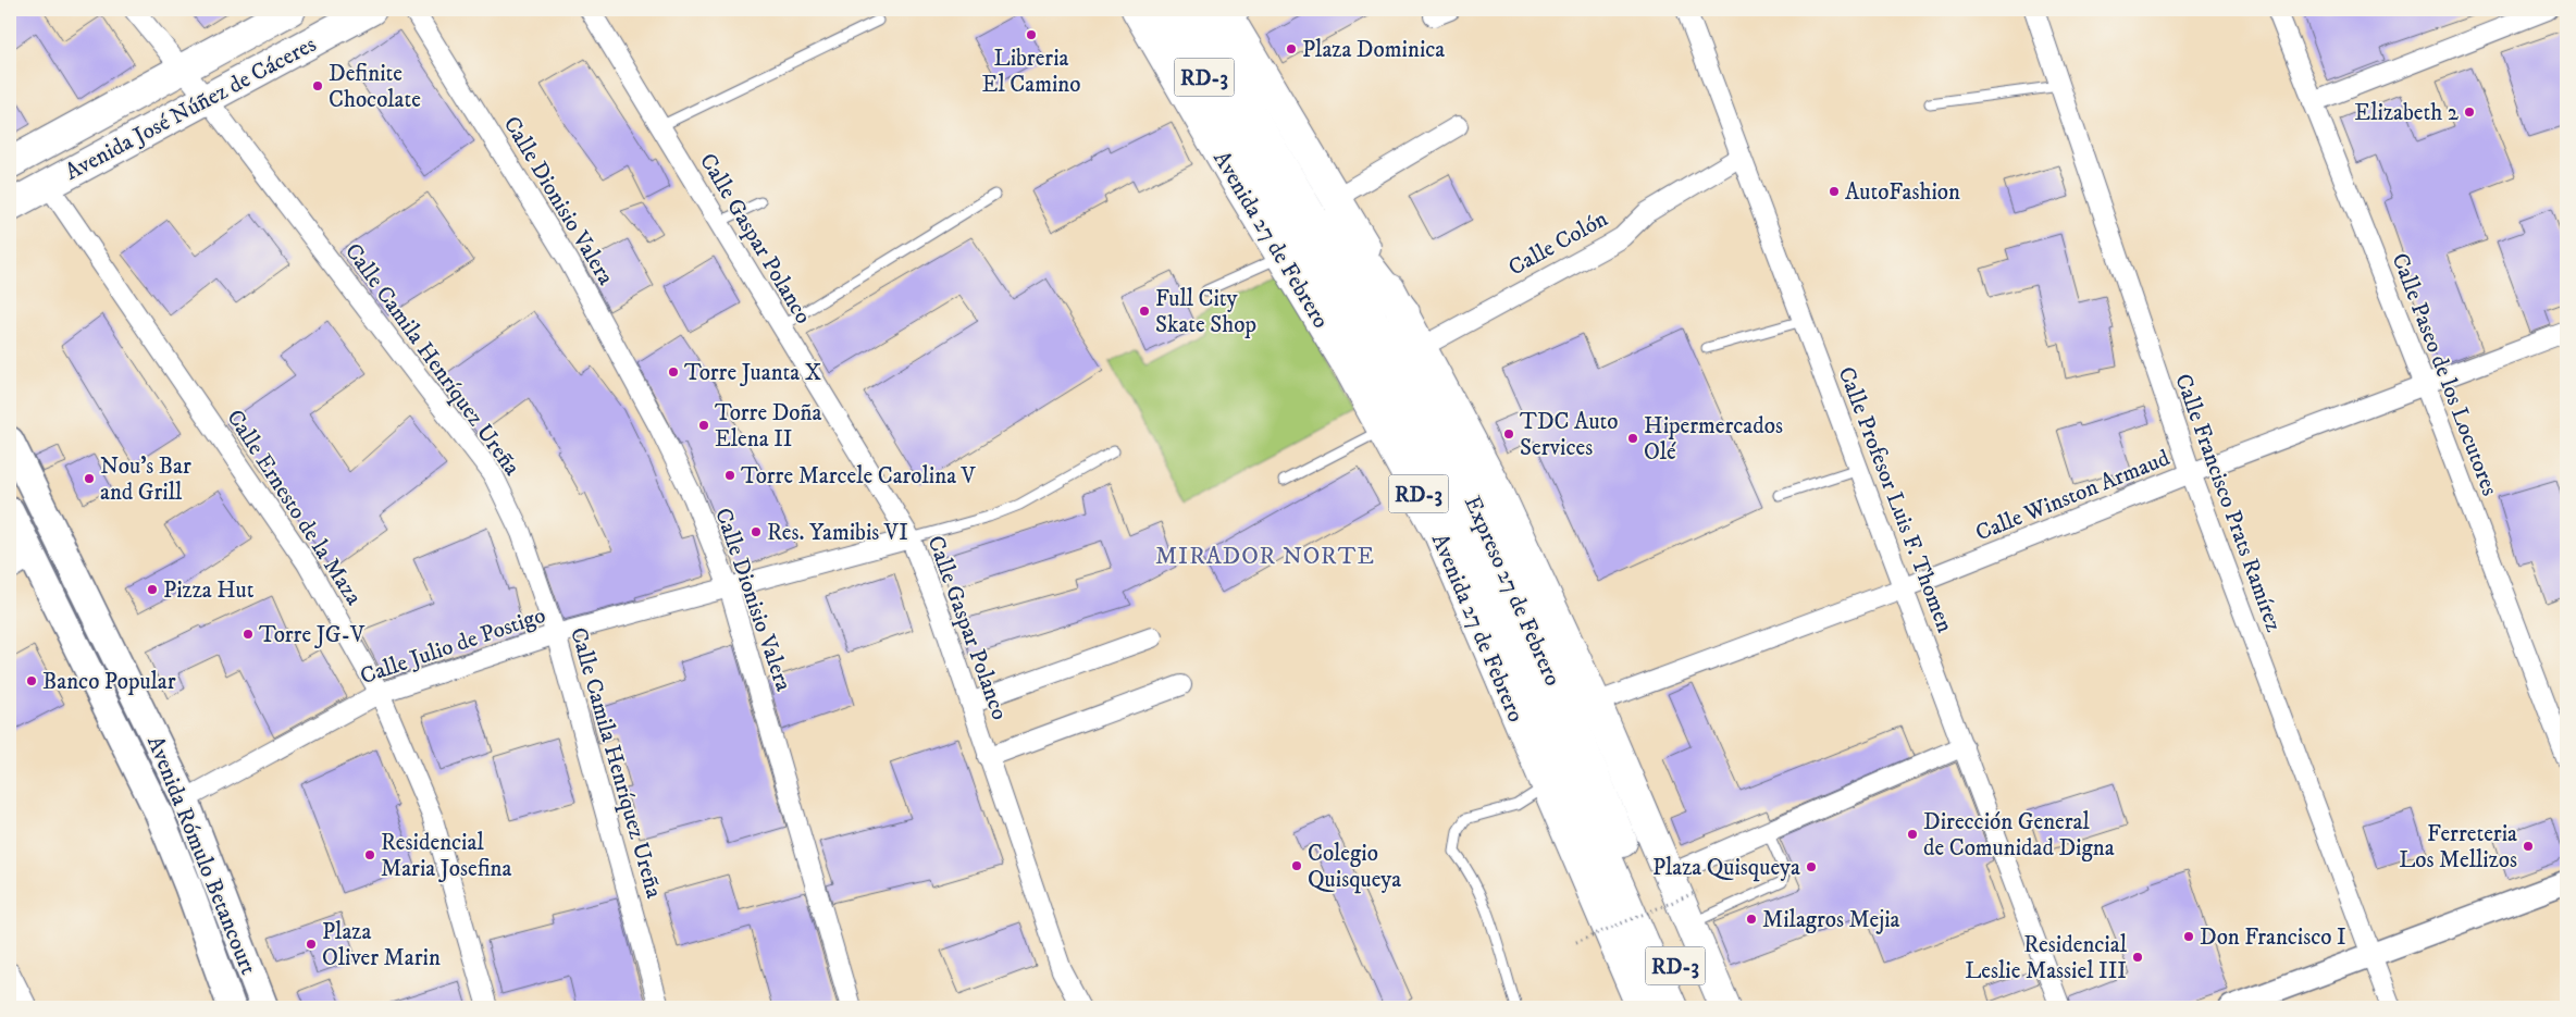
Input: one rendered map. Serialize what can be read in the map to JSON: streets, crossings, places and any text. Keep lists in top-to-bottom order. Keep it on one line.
{"streets":{"main road":["RD-3","Avenida José Núñez de Cáceres","Avenida 27 de Febrero","Expreso 27 de Febrero","Avenida Rómulo Betancourt"],"street":["Calle Dionisio Valera","Calle Gaspar Polanco","Calle Colón","Calle Camila Henríquez Ureña","Calle Paseo de los Locutores","Calle Winston Armaud","Calle Profesor Luis F. Thomen","Calle Francisco Prats Ramírez","Calle Ernesto de la Maza","Calle Julio de Postigo"]},"crossings":[["RD-3","Calle Colón"],["RD-3","Calle Winston Armaud"],["RD-3","Expreso 27 de Febrero"],["Avenida José Núñez de Cáceres","Calle Camila Henríquez Ureña"],["Avenida José Núñez de Cáceres","Calle Ernesto de la Maza"],["Calle Dionisio Valera","Calle Julio de Postigo"],["Calle Gaspar Polanco","Calle Julio de Postigo"],["Calle Colón","Calle Profesor Luis F. Thomen"],["Calle Camila Henríquez Ureña","Calle Julio de Postigo"],["Calle Paseo de los Locutores","Calle Winston Armaud"],["Calle Winston Armaud","Calle Profesor Luis F. Thomen"],["Calle Winston Armaud","Calle Francisco Prats Ramírez"],["Calle Ernesto de la Maza","Calle Julio de Postigo"],["Calle Julio de Postigo","Avenida Rómulo Betancourt"]],"districts":["MIRADOR NORTE"],"places":["Libreria El Camino","Plaza Dominica","Definite Chocolate","Elizabeth 2","AutoFashion","Full City Skate Shop","Torre Juanta X","Torre Doña Elena II","TDC Auto Services","Hipermercados Olé","Torre Marcele Carolina V","Nou's Bar and Grill","Res. Yamibis VI","Pizza Hut","Torre JG-V","Banco Popular","Dirección General de Comunidad Digna","Ferreteria Los Mellizos","Residencial Maria Josefina","Colegio Quisqueya","Plaza Quisqueya","Milagros Mejia","Don Francisco I","Plaza Oliver Marin","Residencial Leslie Massiel III"]}
